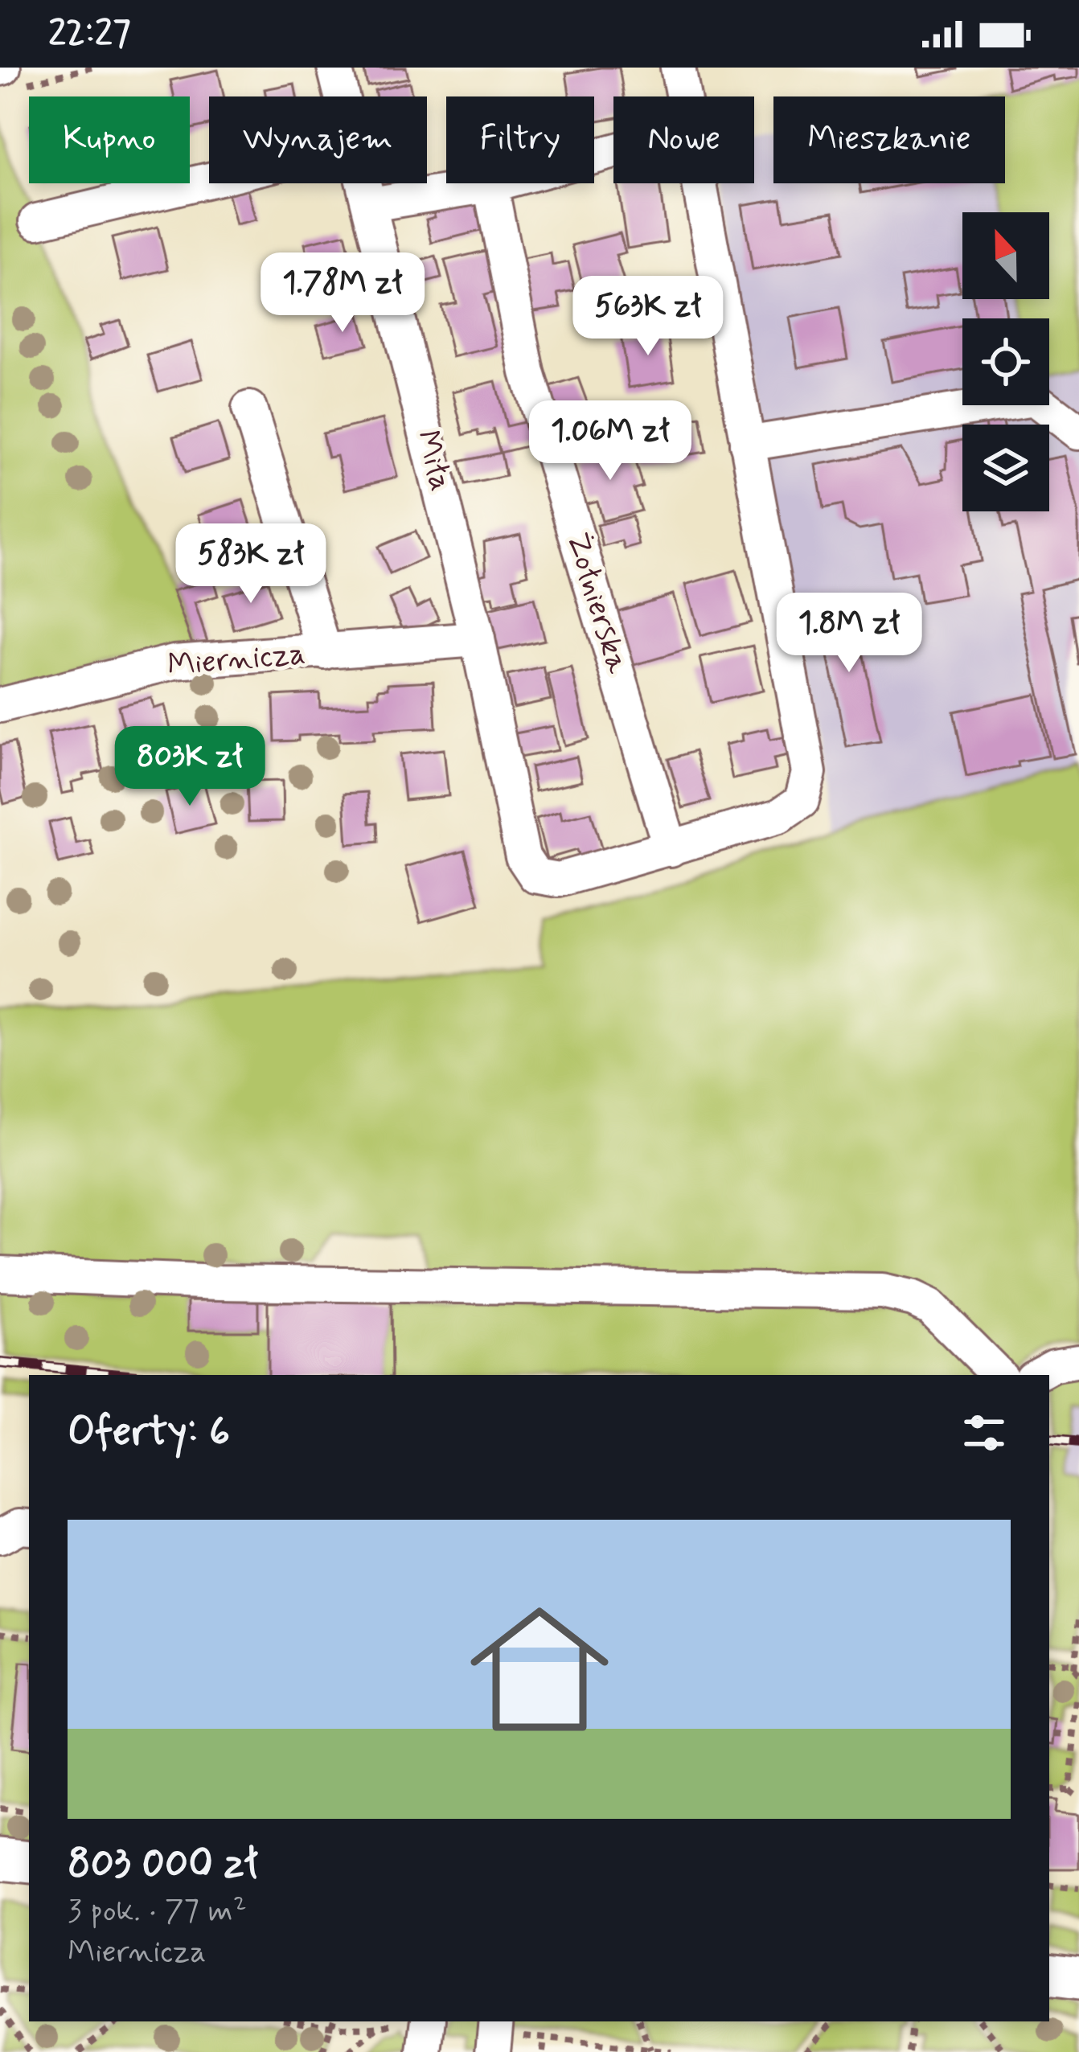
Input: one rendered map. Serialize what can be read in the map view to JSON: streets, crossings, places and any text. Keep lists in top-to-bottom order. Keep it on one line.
{"streets":{"street":["Miła","Żołnierska","Miernicza"]},"crossings":[["Miła","Żołnierska"],["Miła","Miernicza"]],"north":"top","page":{"status":"22:27","chip":["Kupno","Wynajem","Filtry","Nowe","Mieszkanie"],"price":["1.78M zł","563K zł","1.06M zł","583K zł","1.8M zł","803K zł"],"heading":"Oferty: 6","list":[{"name":"803 000 zł","note":"3 pok. · 77 m² · Miernicza"}]}}
